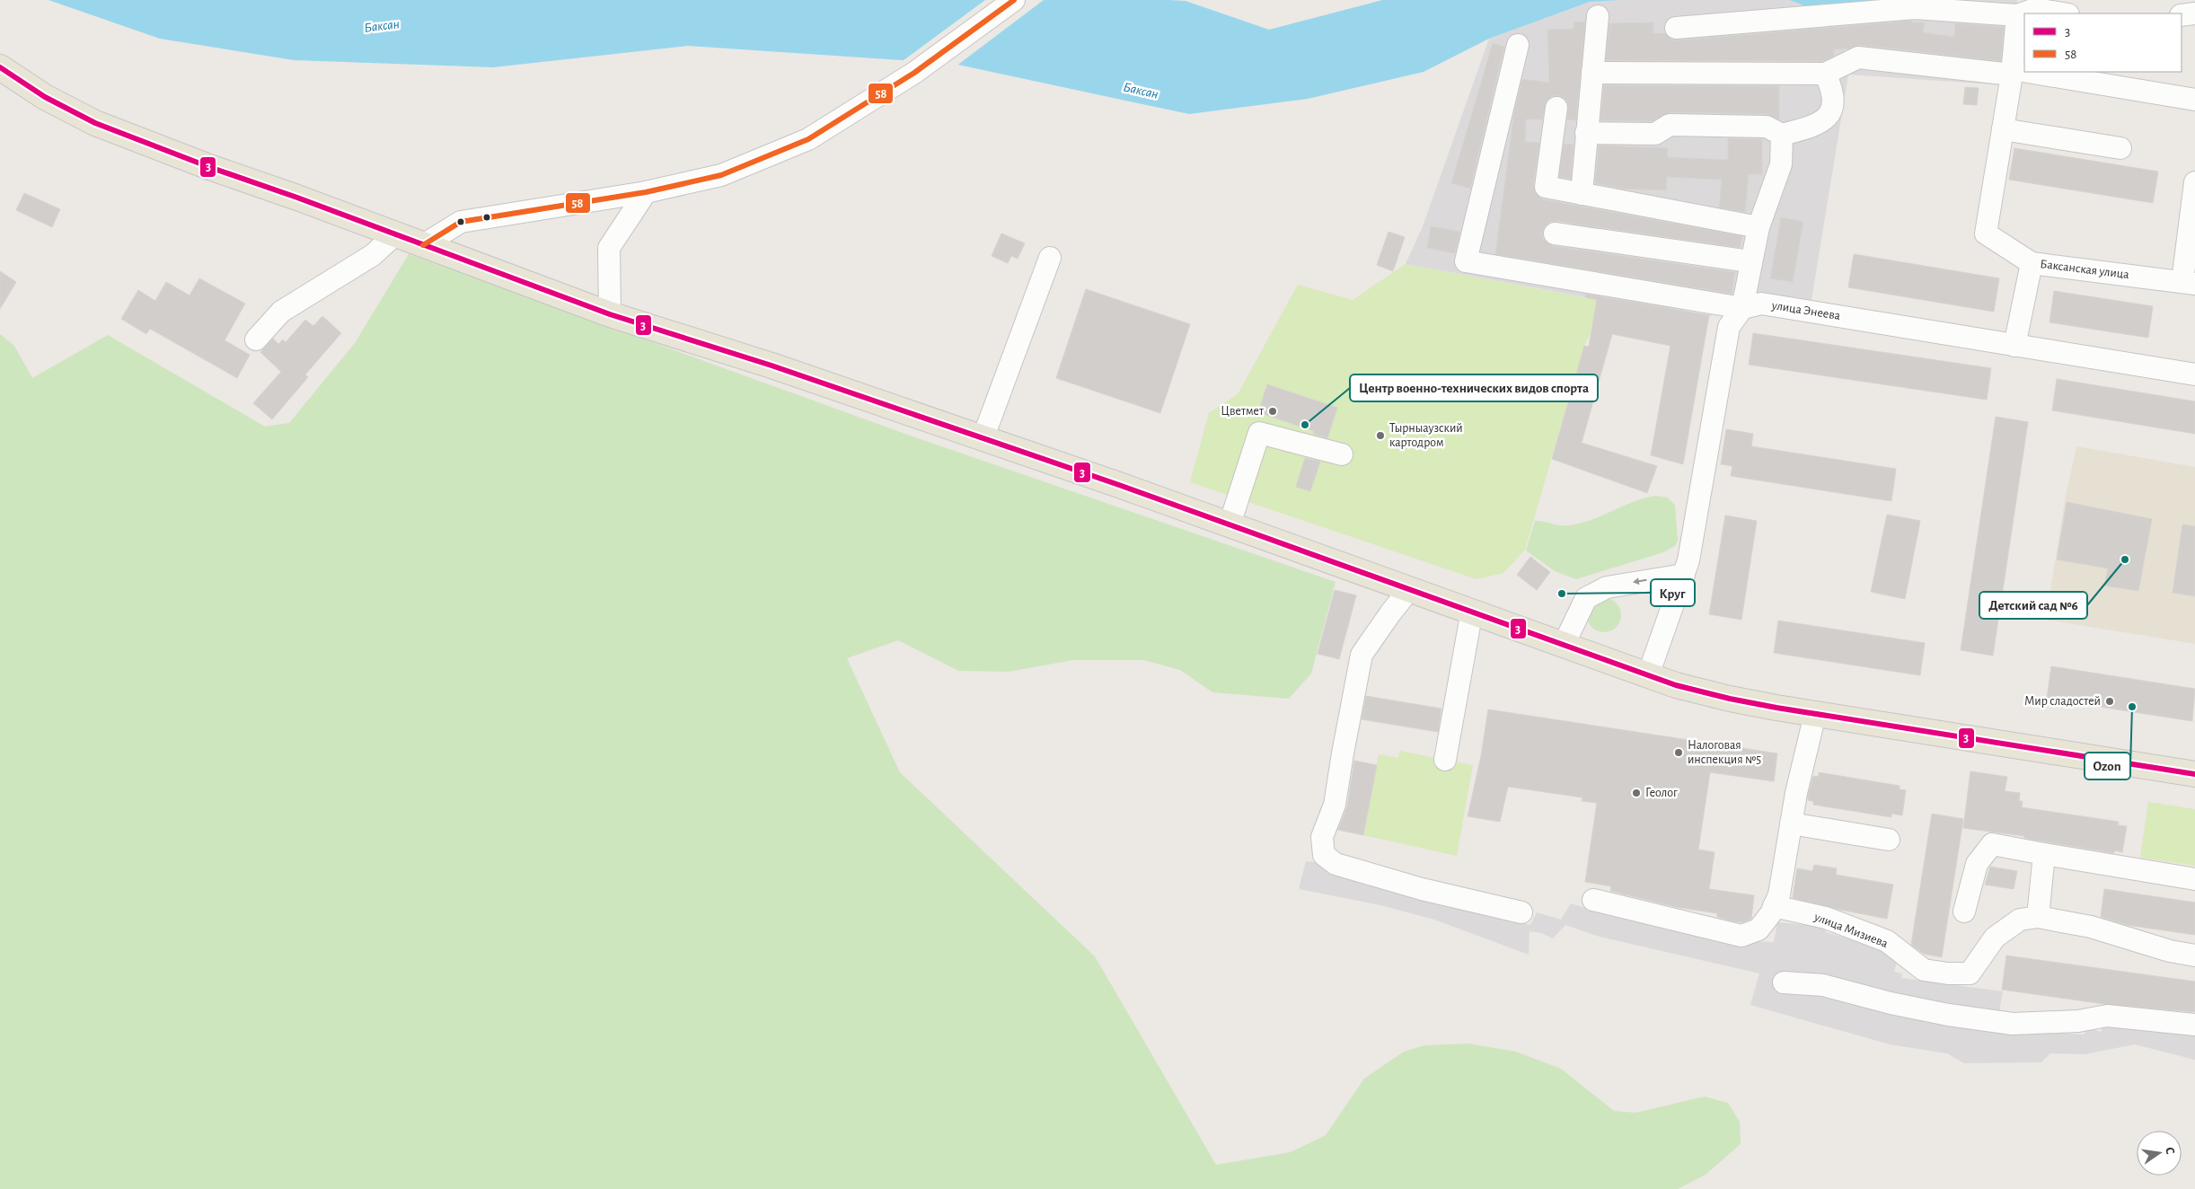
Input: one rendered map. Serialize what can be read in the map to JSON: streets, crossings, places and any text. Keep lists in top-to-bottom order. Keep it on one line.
{"streets":{"street":["Баксанская улица","улица Энеева","улица Мизиева"]},"crossings":[["Баксанская улица","улица Энеева"]],"water":["Баксан"],"places":["Цветмет","Центр военно-технических видов спорта","Тырныаузский картодром","Детский сад №6","Круг","Мир сладостей","Ozon","Налоговая инспекция №5","Геолог"],"lines":["transit line 58","transit line 3"],"legend":["3","58"],"north":"right"}
